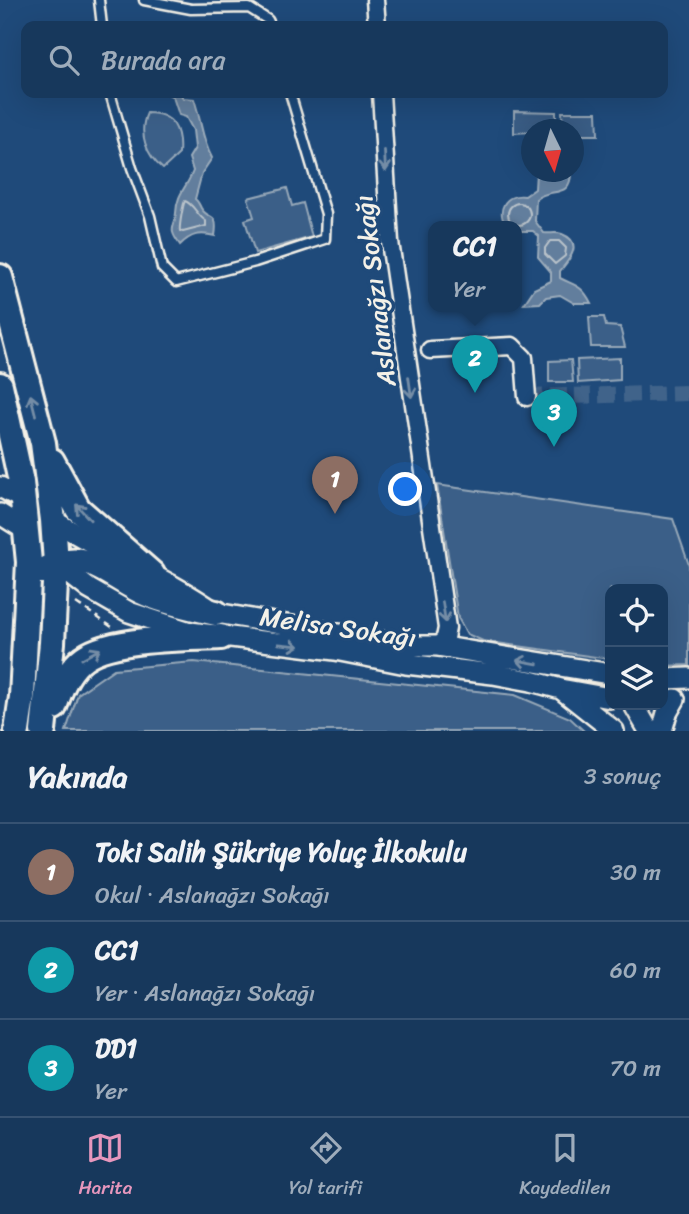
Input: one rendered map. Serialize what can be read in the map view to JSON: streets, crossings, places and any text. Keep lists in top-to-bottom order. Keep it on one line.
{"streets":{"street":["Aslanağzı Sokağı","Melisa Sokağı"]},"crossings":[["Aslanağzı Sokağı","Melisa Sokağı"]],"one_way":["Aslanağzı Sokağı"],"north":"bottom","page":{"search":"Burada ara","popup":["CC1","Yer"],"pins":["2","3","1"],"heading":["Yakında","3 sonuç"],"list":[{"mark":"1","name":"Toki Salih Şükriye Yoluç İlkokulu","note":"Okul · Aslanağzı Sokağı","value":"30 m"},{"mark":"2","name":"CC1","note":"Yer · Aslanağzı Sokağı","value":"60 m"},{"mark":"3","name":"DD1","note":"Yer","value":"70 m"}],"nav":["Harita","Yol tarifi","Kaydedilen"]}}
